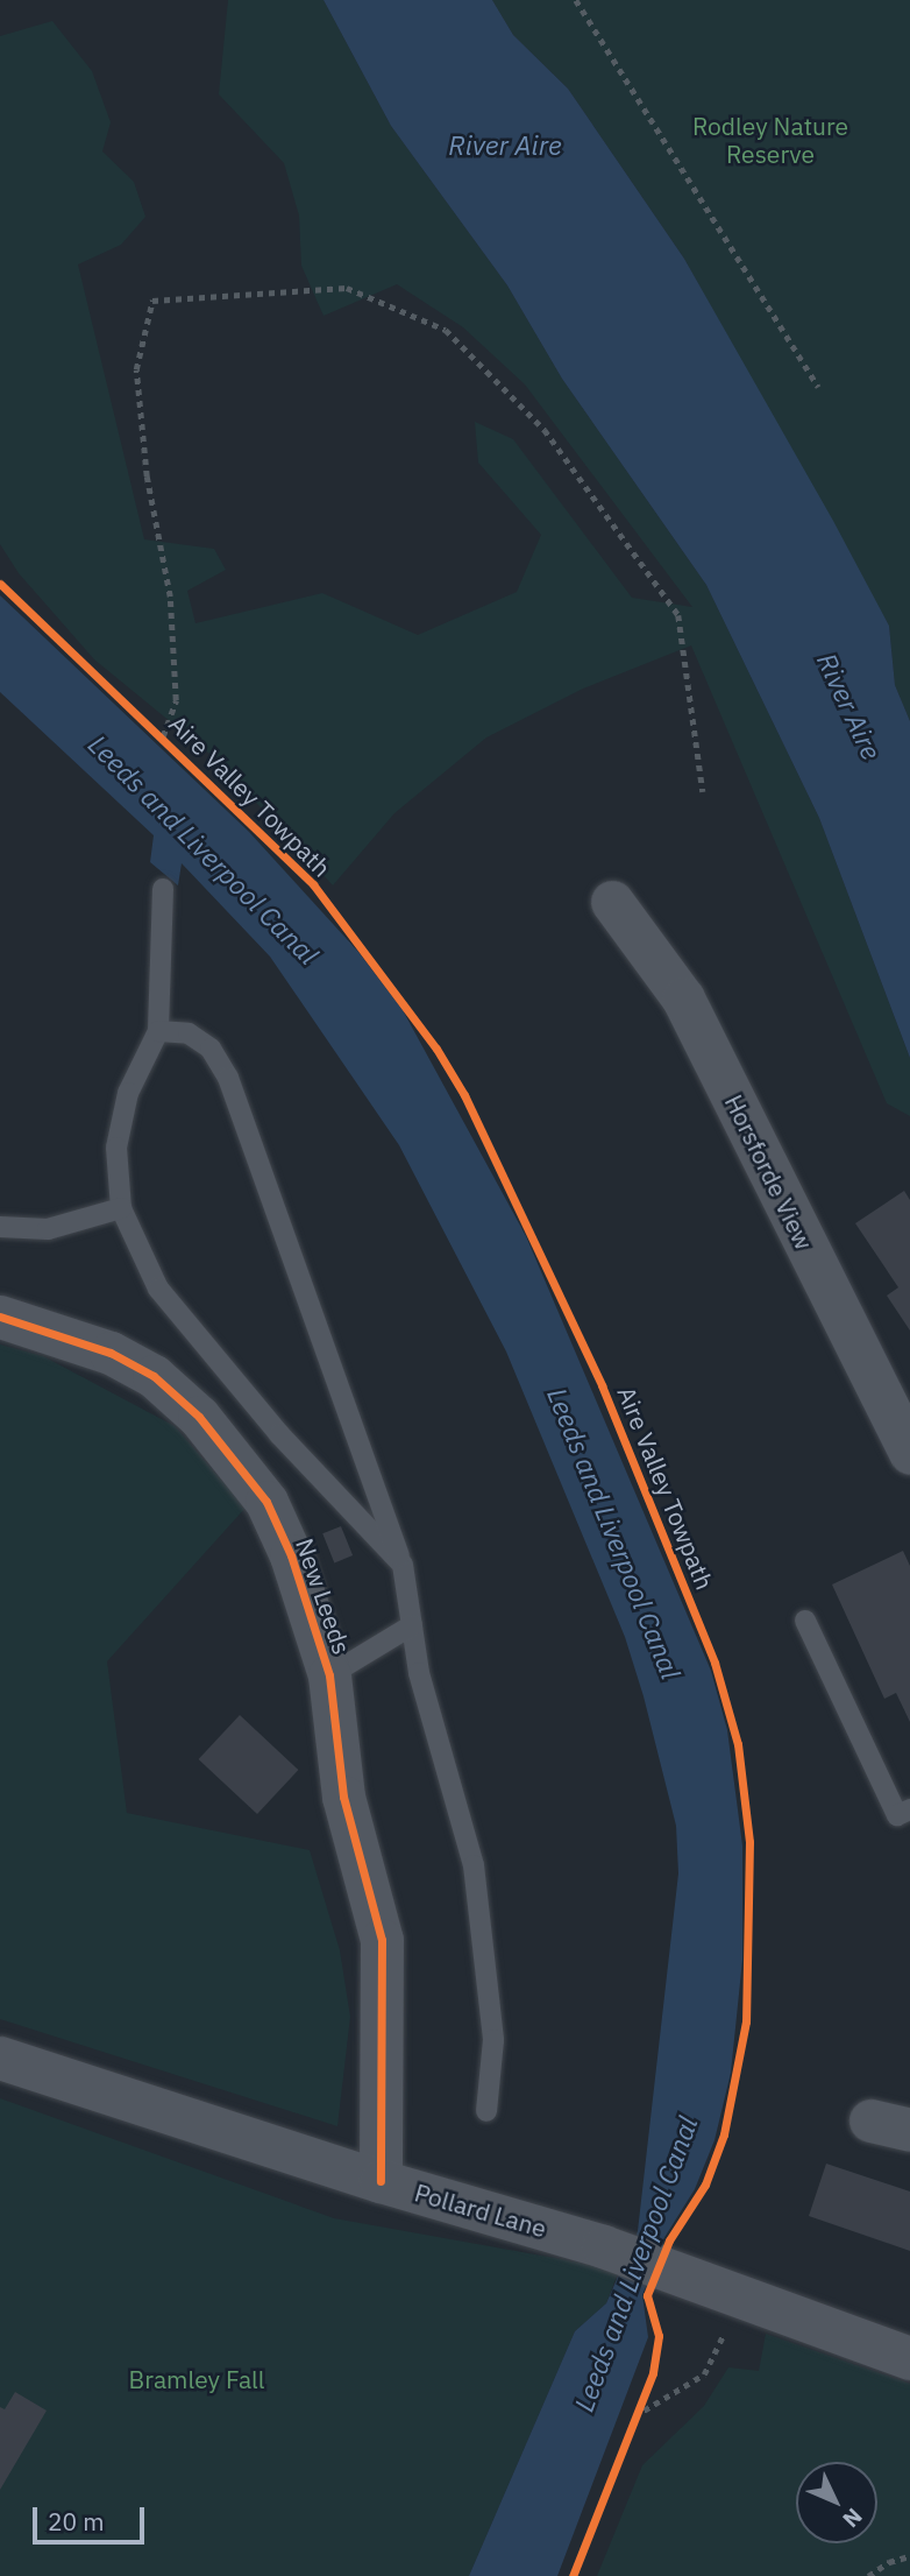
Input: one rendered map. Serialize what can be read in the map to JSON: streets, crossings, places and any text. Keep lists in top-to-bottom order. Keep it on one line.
{"streets":{"street":["Horsforde View","New Leeds","Pollard Lane"],"cycle path":["Aire Valley Towpath"]},"crossings":[["New Leeds","Pollard Lane"]],"water":["River Aire","Leeds and Liverpool Canal"],"parks":["Rodley Nature Reserve","Bramley Fall"],"scale_bar":"20 m","north":"bottom right"}
